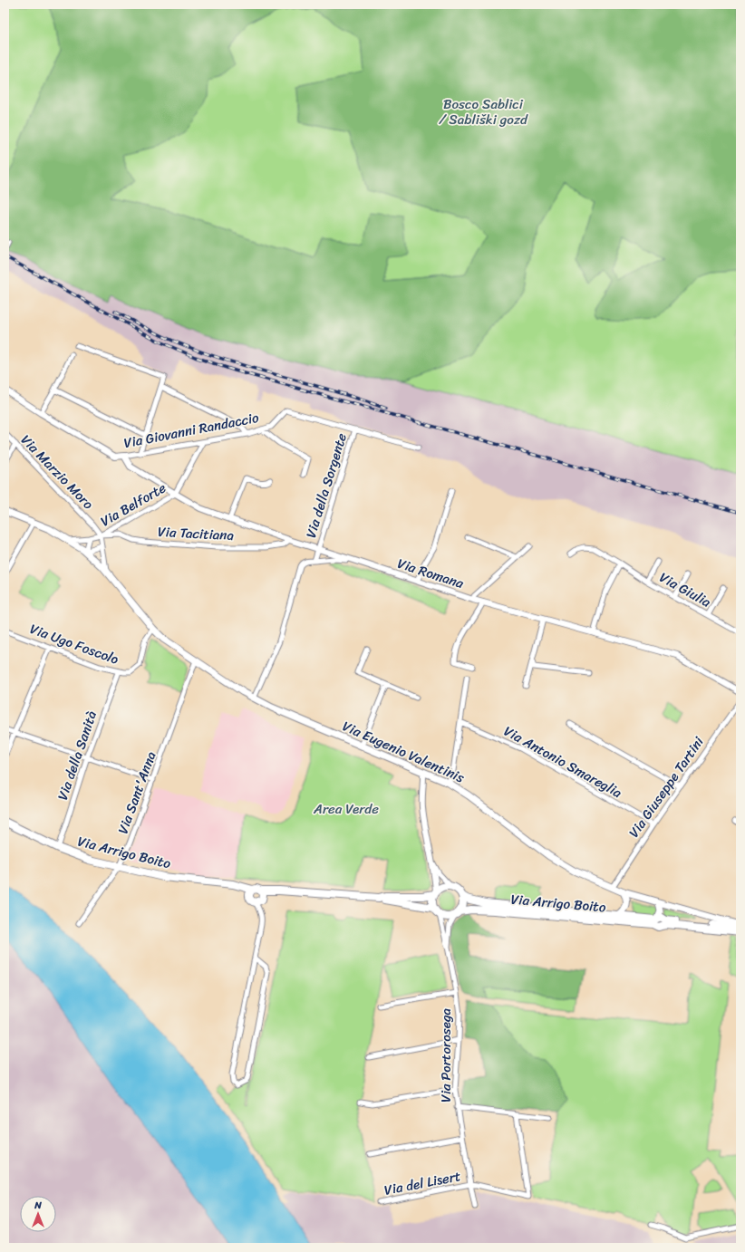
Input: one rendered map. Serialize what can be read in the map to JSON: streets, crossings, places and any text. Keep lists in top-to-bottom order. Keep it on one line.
{"streets":{"main road":["Via Eugenio Valentinis","Via Arrigo Boito"],"street":["Via Giovanni Randaccio","Via Marzio Moro","Via della Sorgente","Via Belforte","Via Tacitiana","Via Romana","Via Giulia","Via Ugo Foscolo","Via della Sanità","Via Antonio Smareglia","Via Giuseppe Tartini","Via Sant'Anna","Via Portorosega","Via del Lisert"]},"crossings":[["Via Giovanni Randaccio","Via della Sorgente"],["Via Giovanni Randaccio","Via Belforte"],["Via Giovanni Randaccio","Via Romana"],["Via Marzio Moro","Via Belforte"],["Via Marzio Moro","Via Tacitiana"],["Via della Sorgente","Via Romana"],["Via Belforte","Via Tacitiana"],["Via Belforte","Via Romana"],["Via Belforte","Via Eugenio Valentinis"],["Via Tacitiana","Via Romana"],["Via Ugo Foscolo","Via Eugenio Valentinis"],["Via Ugo Foscolo","Via della Sanità"],["Via Eugenio Valentinis","Via Giuseppe Tartini"],["Via Eugenio Valentinis","Via Sant'Anna"],["Via Eugenio Valentinis","Via Arrigo Boito"],["Via della Sanità","Via Arrigo Boito"],["Via Antonio Smareglia","Via Giuseppe Tartini"],["Via Sant'Anna","Via Arrigo Boito"],["Via Arrigo Boito","Via Portorosega"],["Via Portorosega","Via del Lisert"]],"parks":["Bosco Sablici / Sabliški gozd","Area Verde"],"north":"top"}
